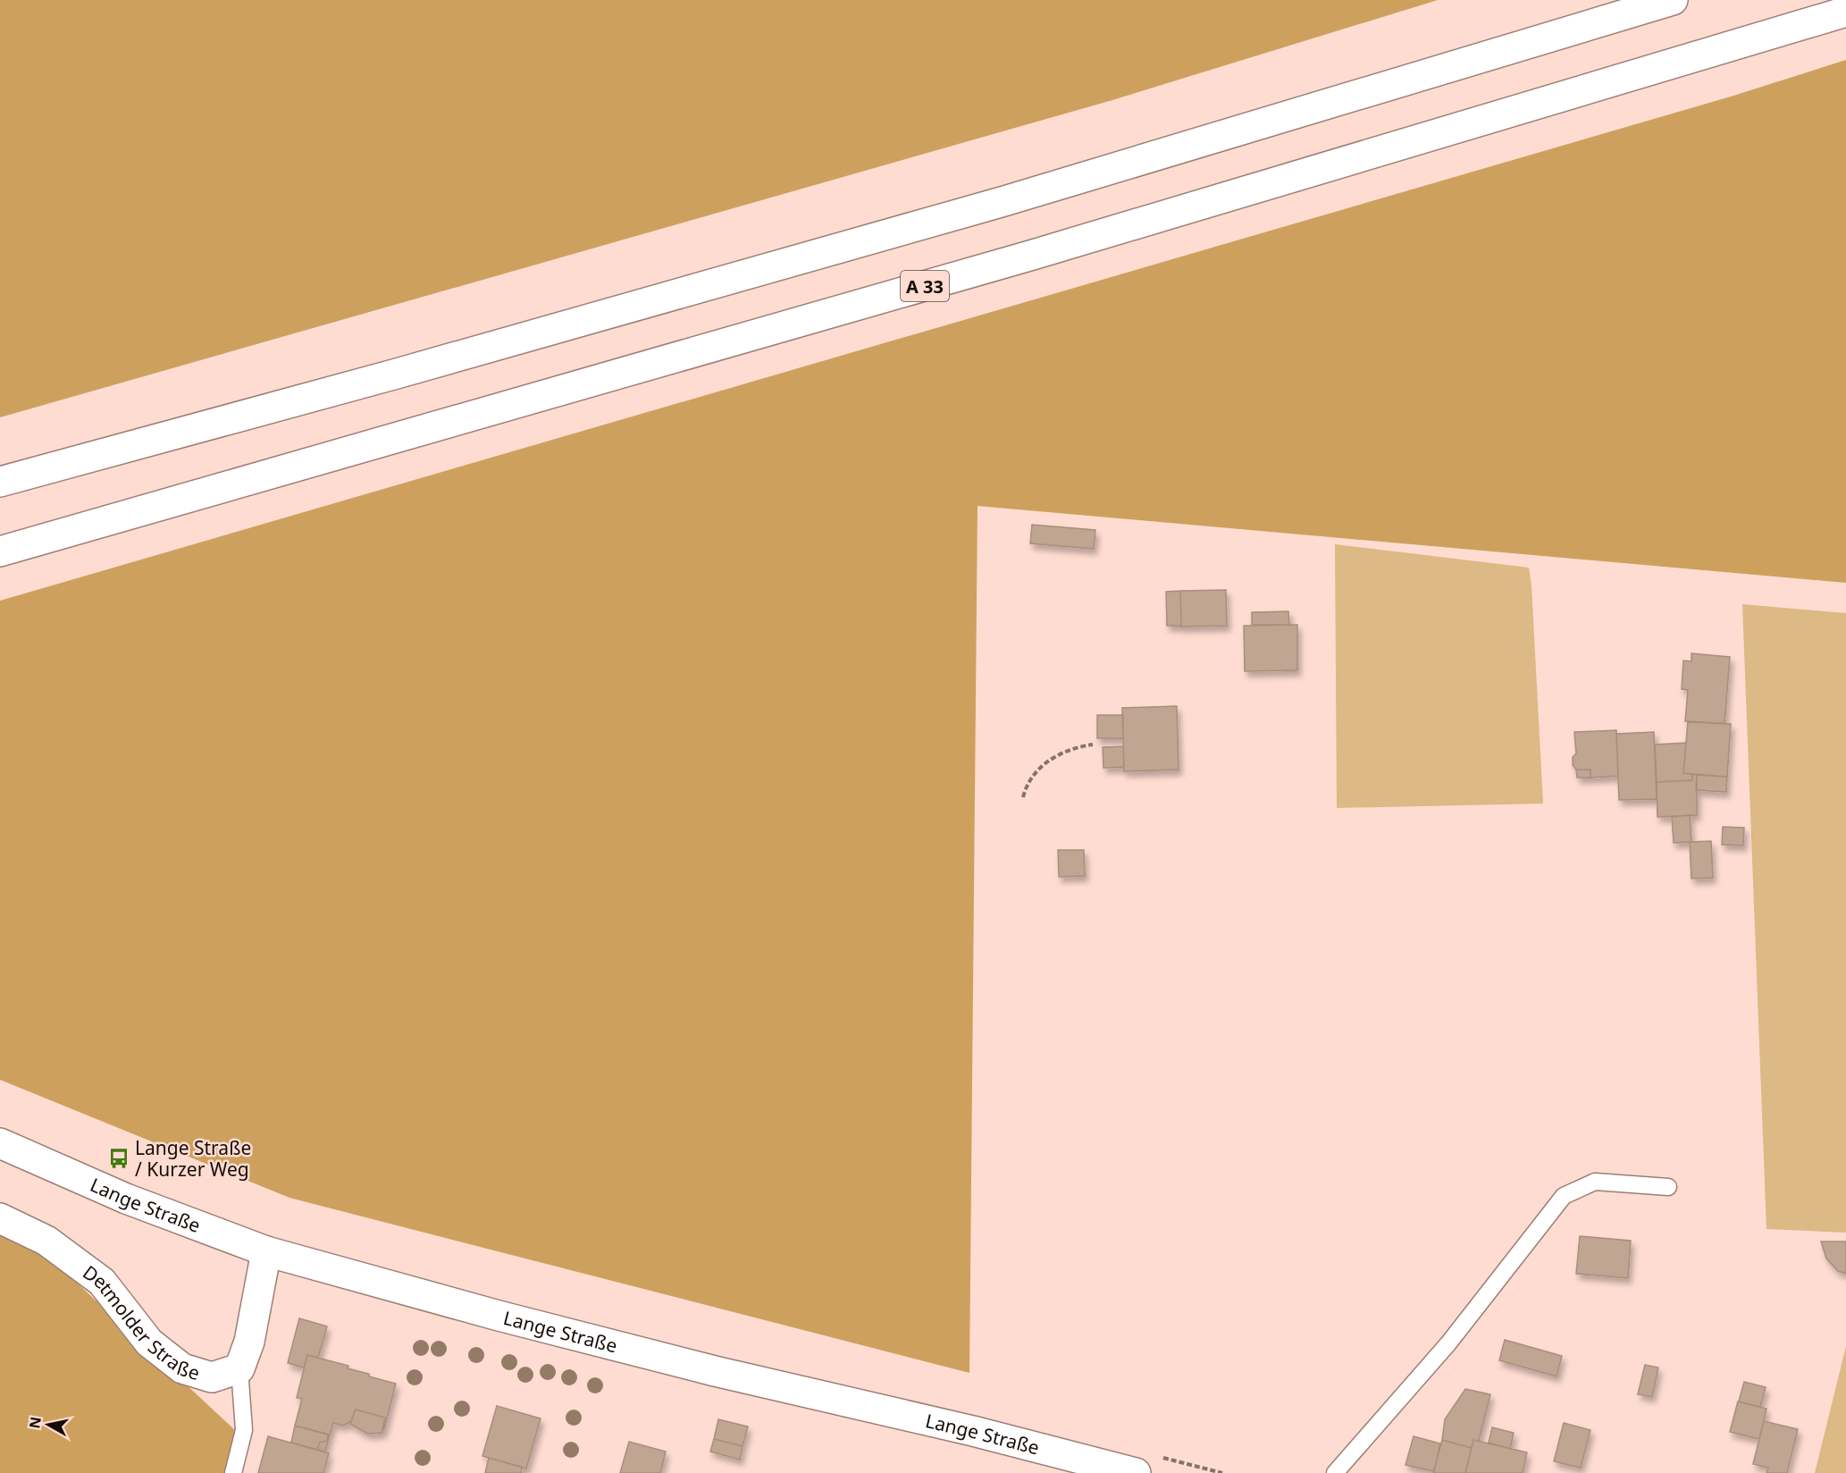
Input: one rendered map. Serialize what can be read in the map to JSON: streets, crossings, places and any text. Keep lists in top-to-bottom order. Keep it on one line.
{"streets":{"main road":["A 33","Lange Straße","Detmolder Straße"]},"places":{"bus stop":["Lange Straße / Kurzer Weg"]},"north":"left"}
